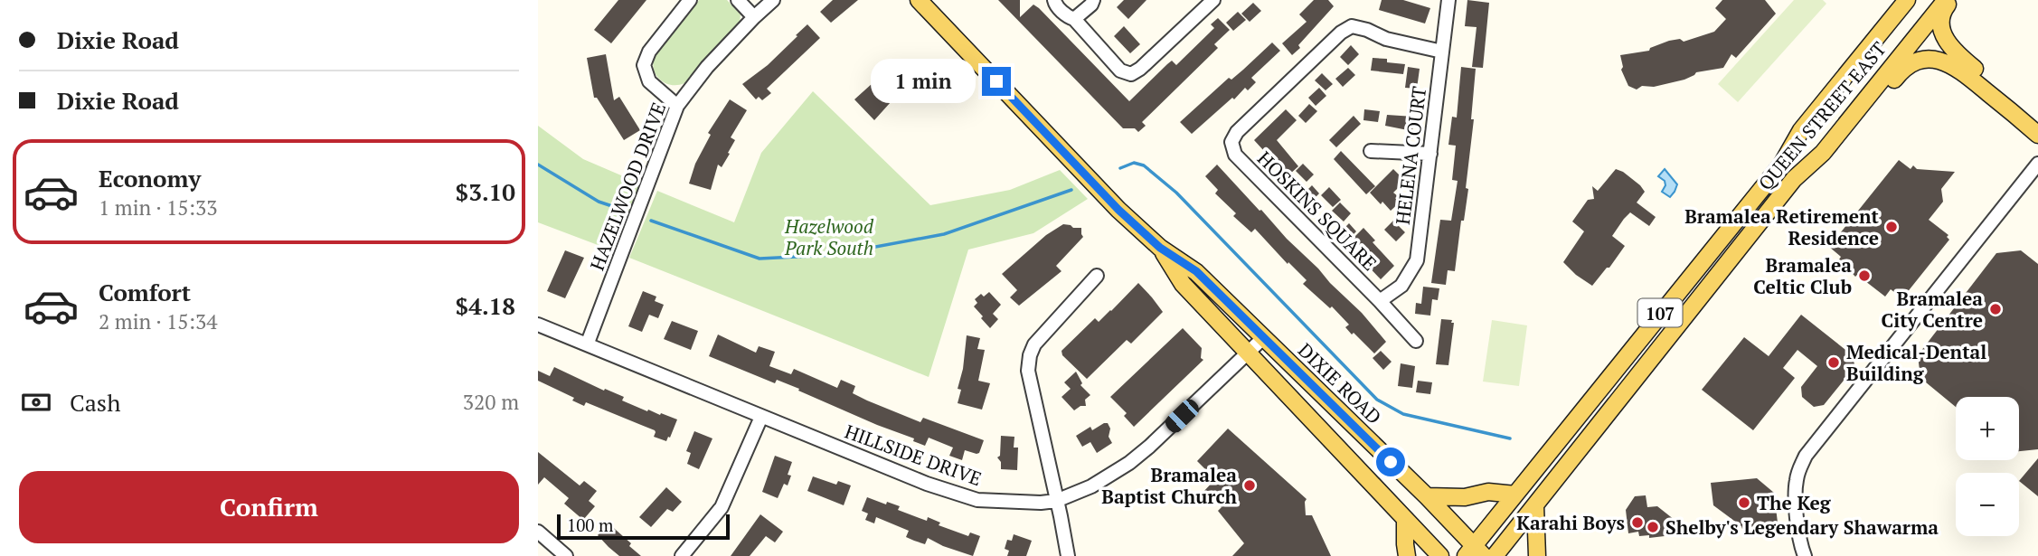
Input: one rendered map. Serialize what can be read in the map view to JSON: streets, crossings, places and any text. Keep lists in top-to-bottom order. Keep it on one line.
{"streets":{"main road":["QUEEN STREET EAST","107","DIXIE ROAD"],"street":["HELENA COURT","HAZELWOOD DRIVE","HOSKINS SQUARE","HILLSIDE DRIVE"]},"crossings":[["QUEEN STREET EAST","DIXIE ROAD"],["HELENA COURT","HOSKINS SQUARE"],["HAZELWOOD DRIVE","HILLSIDE DRIVE"],["DIXIE ROAD","HILLSIDE DRIVE"]],"parks":["Hazelwood Park South"],"places":["Bramalea Retirement Residence","Bramalea Celtic Club","Bramalea City Centre","Medical-Dental Building","Bramalea Baptist Church","The Keg","Karahi Boys","Shelby's Legendary Shawarma"],"scale_bar":"100 m","page":{"banner":["Dixie Road","Dixie Road"],"bubble":"1 min","list":[{"name":"Economy","note":"1 min · 15:33","value":"$3.10"},{"name":"Comfort","note":"2 min · 15:34","value":"$4.18"}],"pay":["Cash","320 m"],"map_buttons":["+","−"],"buttons":"Confirm","scale":"100 m"}}
